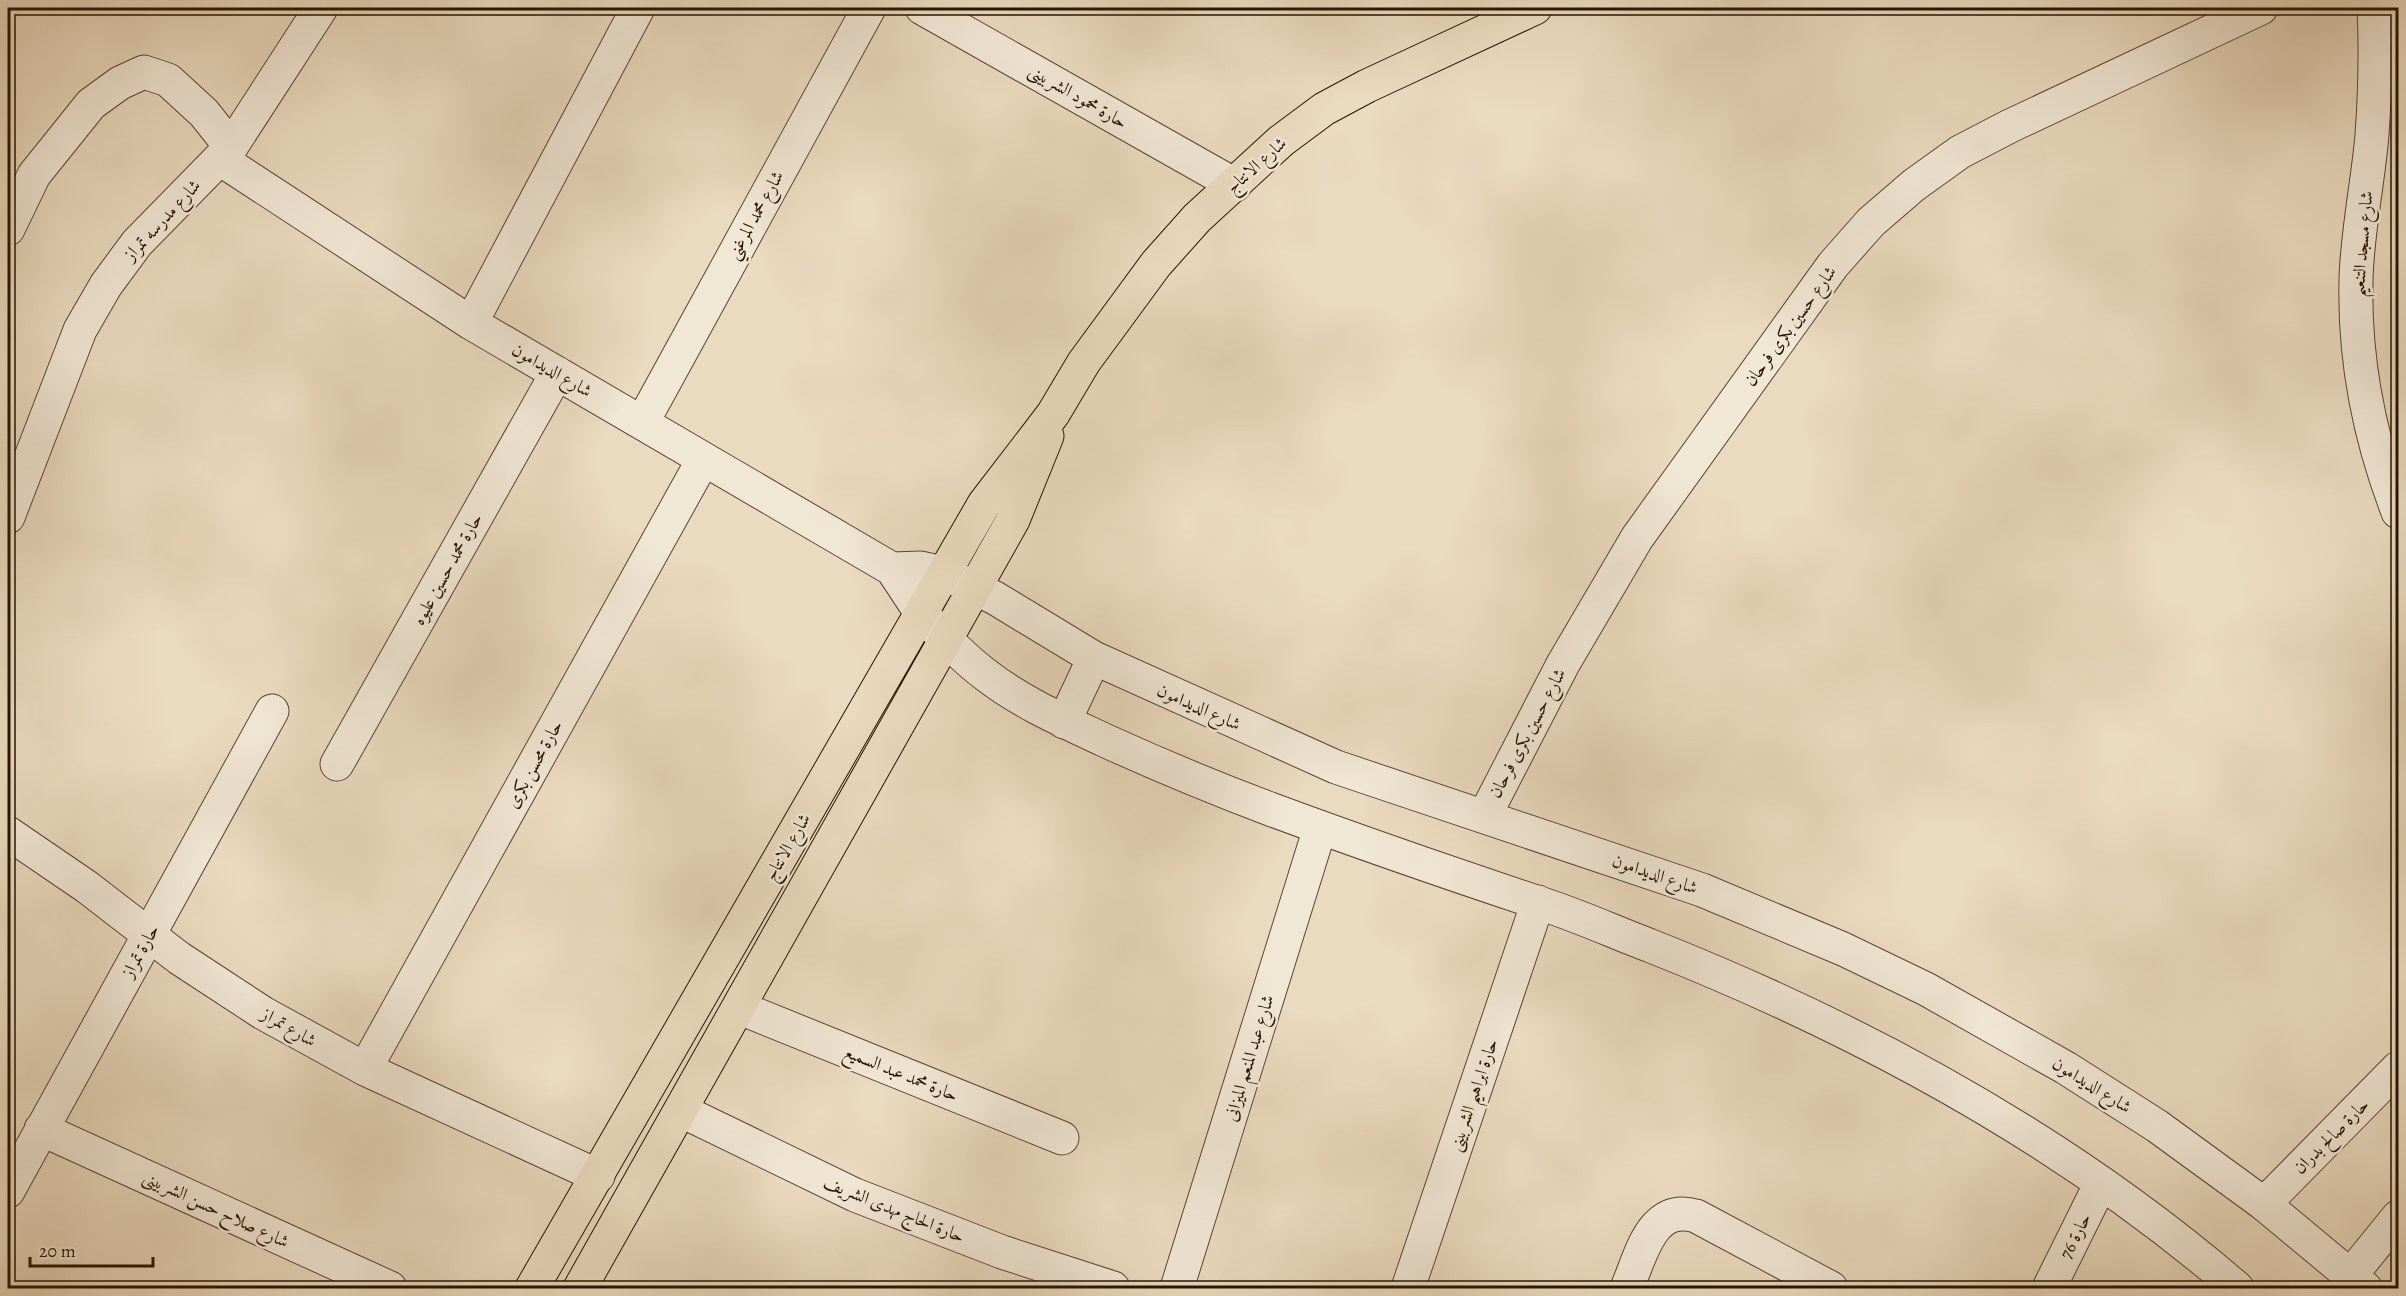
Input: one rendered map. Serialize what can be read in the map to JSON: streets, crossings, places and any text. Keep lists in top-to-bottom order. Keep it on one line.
{"streets":{"main road":["شارع الانتاج"],"street":["حارة محمود الشربينى","شارع محمد المرغني","شارع مدرسه تمراز","شارع مسجد التنعيم","شارع حسين بكرى فرحان","شارع الديدامون","حارة محمد حسين عليوه","حارة محسن بكرى","حارة تمراز","شارع تمراز","شارع عبد المنعم الميزانى","حارة محمد عبد السميع","حارة ابراهيم الشربينى","حارة صالح بدران","شارع صلاح حسن الشربينى","حارة الحاج مهدى الشريف","حارة 76"]},"crossings":[["حارة محمود الشربينى","شارع الانتاج"],["شارع الانتاج","شارع الديدامون"],["شارع الانتاج","شارع تمراز"],["شارع الانتاج","حارة محمد عبد السميع"],["شارع الانتاج","حارة الحاج مهدى الشريف"],["شارع محمد المرغني","شارع الديدامون"],["شارع مدرسه تمراز","شارع الديدامون"],["شارع حسين بكرى فرحان","شارع الديدامون"],["شارع الديدامون","حارة محمد حسين عليوه"],["شارع الديدامون","حارة محسن بكرى"],["شارع الديدامون","شارع عبد المنعم الميزانى"],["شارع الديدامون","حارة ابراهيم الشربينى"],["شارع الديدامون","حارة صالح بدران"],["شارع الديدامون","حارة 76"],["حارة محسن بكرى","شارع تمراز"],["حارة تمراز","شارع تمراز"],["حارة تمراز","شارع صلاح حسن الشربينى"]],"scale_bar":"20 m"}
